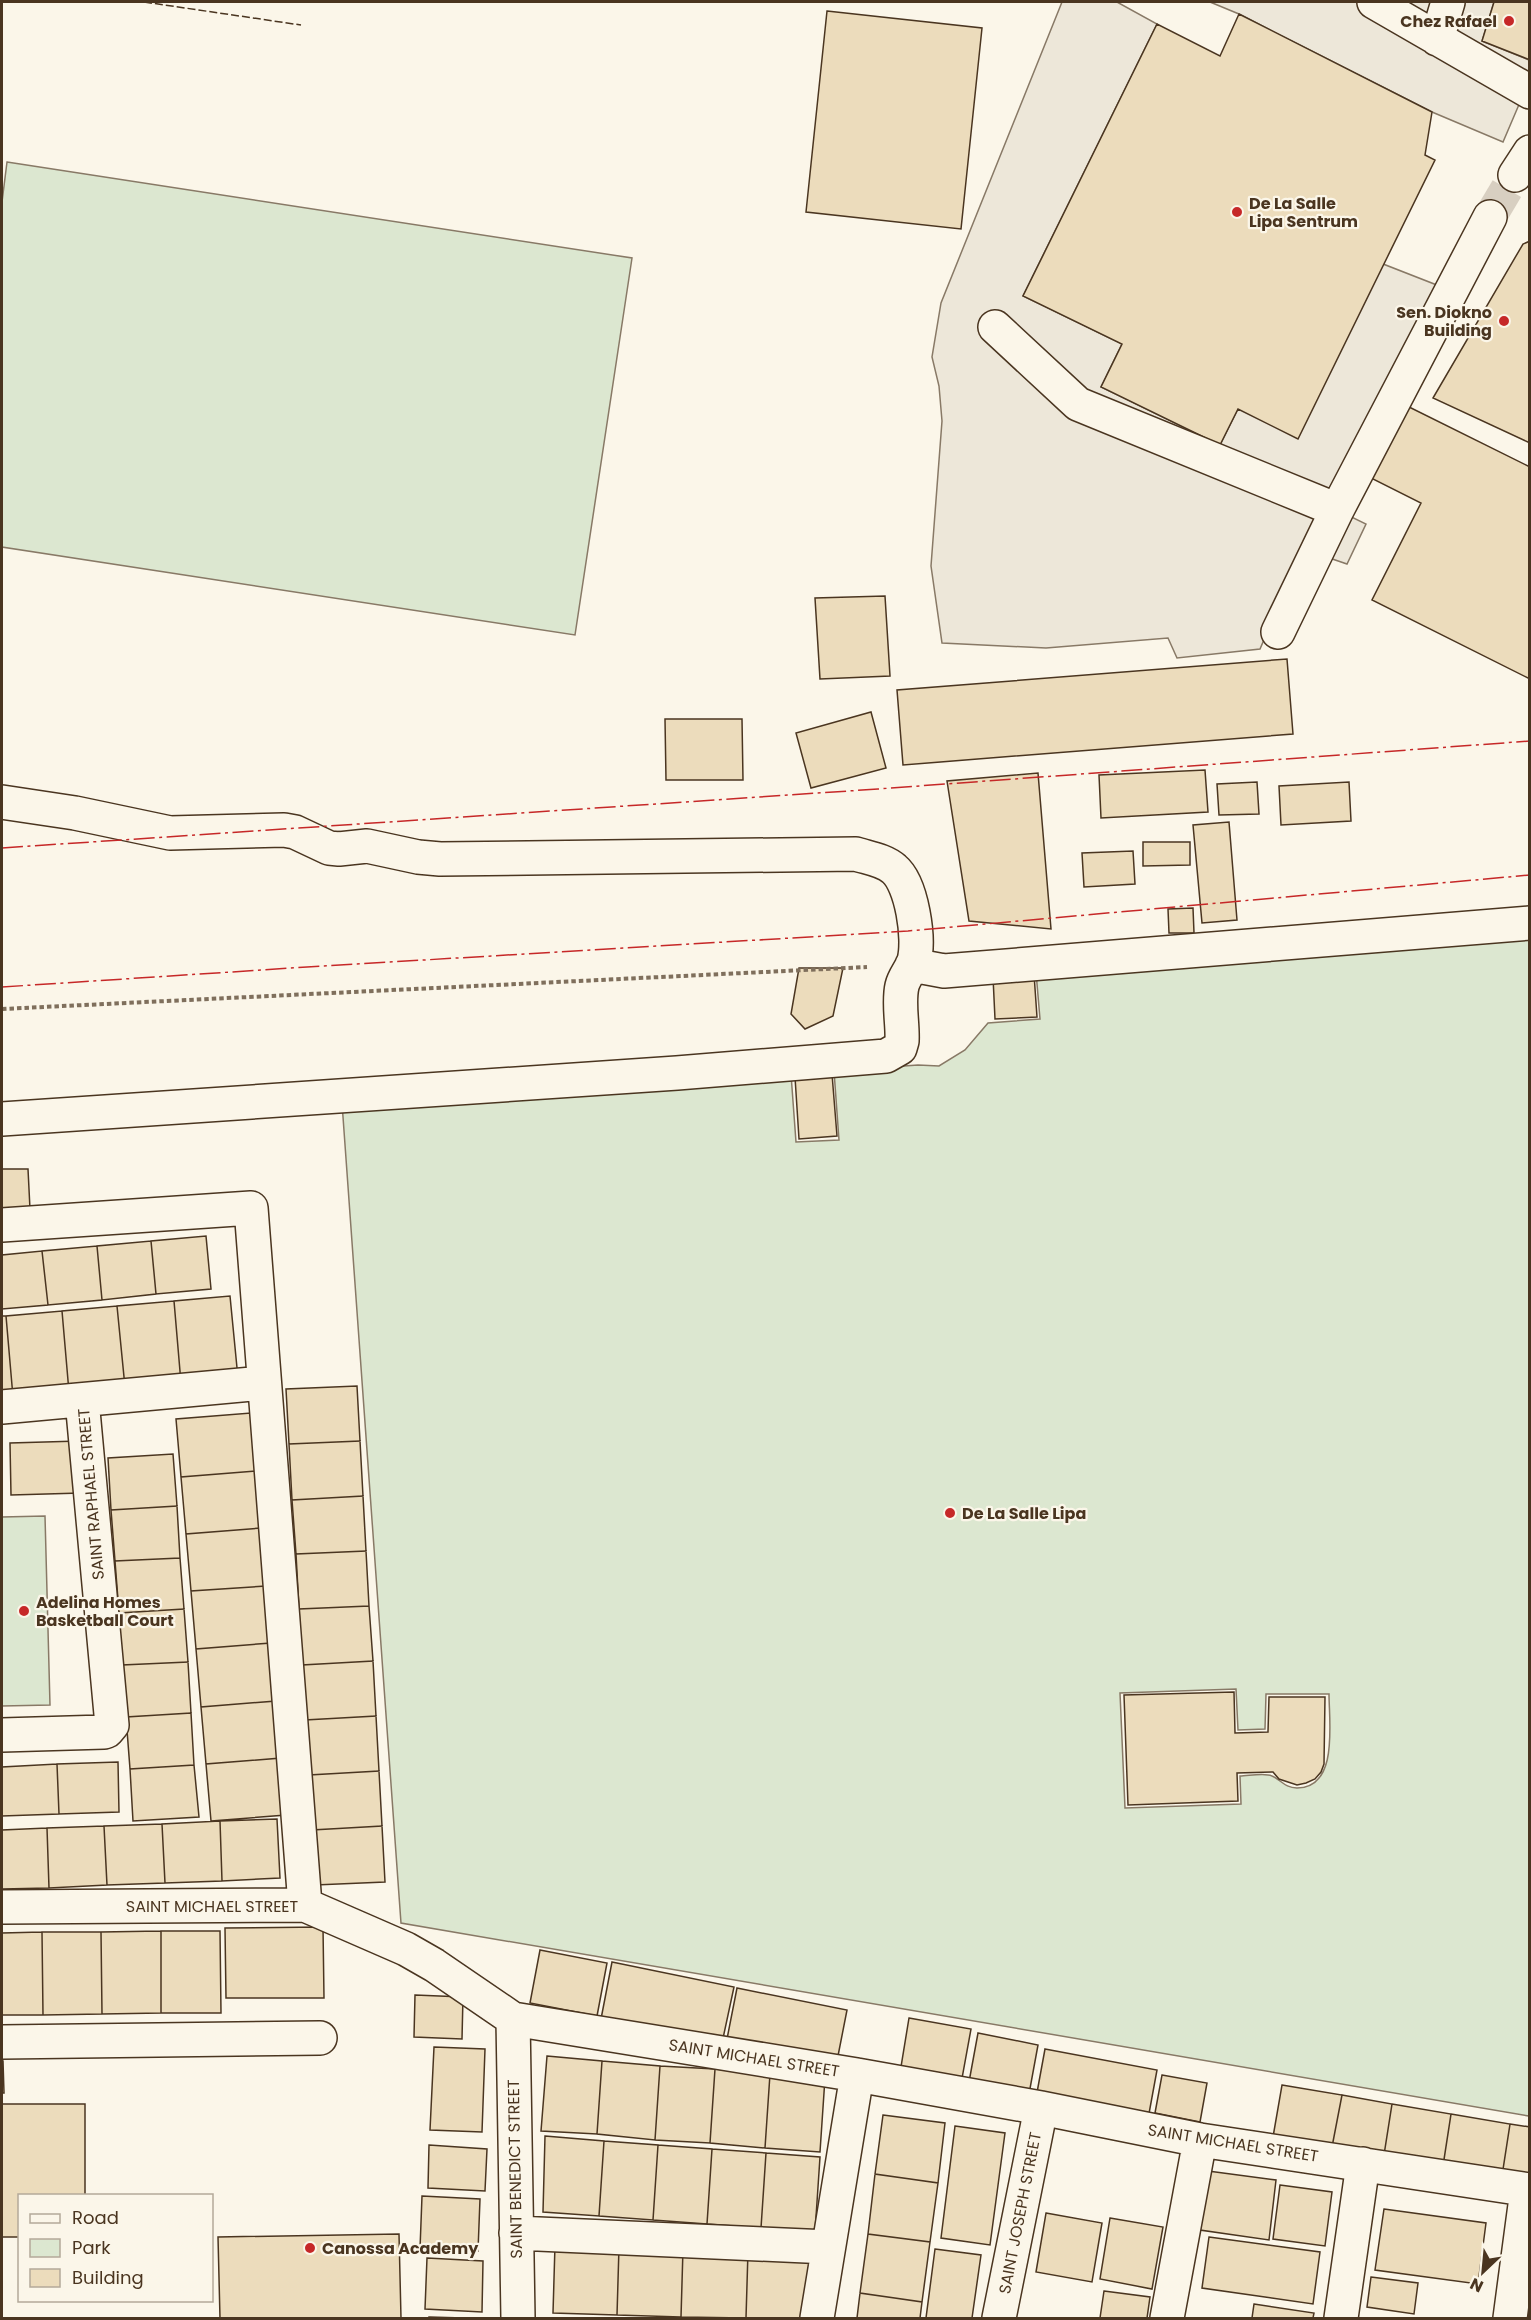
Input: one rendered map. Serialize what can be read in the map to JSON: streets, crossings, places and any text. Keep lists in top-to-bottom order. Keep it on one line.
{"streets":{"street":["SAINT RAPHAEL STREET","SAINT MICHAEL STREET","SAINT BENEDICT STREET","SAINT JOSEPH STREET"]},"crossings":[["SAINT MICHAEL STREET","SAINT BENEDICT STREET"],["SAINT MICHAEL STREET","SAINT JOSEPH STREET"]],"places":["Chez Rafael","De La Salle Lipa Sentrum","Sen. Diokno Building","De La Salle Lipa","Adelina Homes Basketball Court","Canossa Academy"],"legend":["Road","Park","Building"],"north":"bottom left"}
